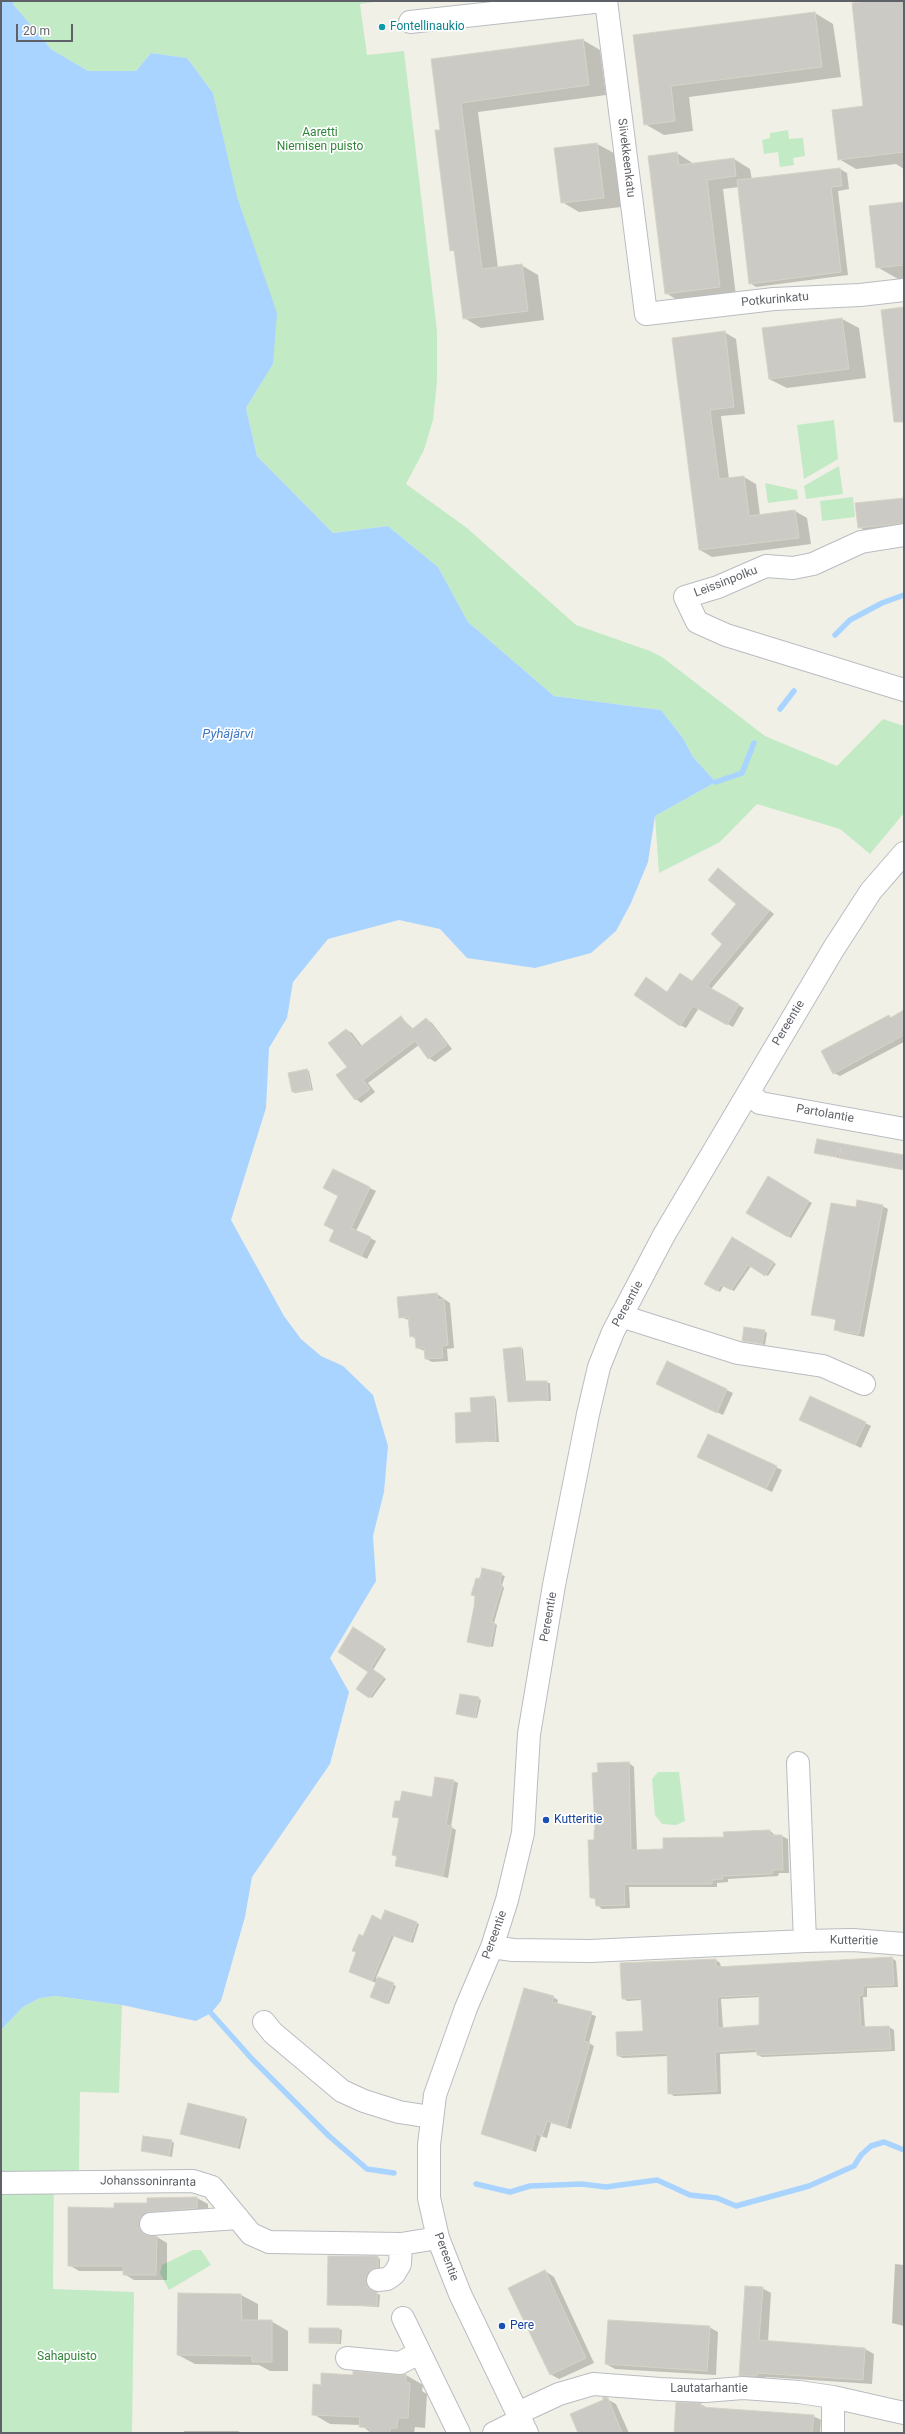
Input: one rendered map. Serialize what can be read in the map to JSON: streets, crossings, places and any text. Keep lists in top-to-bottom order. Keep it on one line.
{"streets":{"street":["Siivekkeenkatu","Potkurinkatu","Leissinpolku","Pereentie","Partolantie","Kutteritie","Johanssoninranta","Lautatarhantie"]},"crossings":[["Siivekkeenkatu","Potkurinkatu"],["Pereentie","Partolantie"],["Pereentie","Kutteritie"],["Pereentie","Johanssoninranta"],["Pereentie","Lautatarhantie"]],"water":["Pyhäjärvi"],"parks":["Aaretti Niemisen puisto","Sahapuisto"],"places":["Fontellinaukio","Kutteritie","Pere"],"scale_bar":"20 m"}
